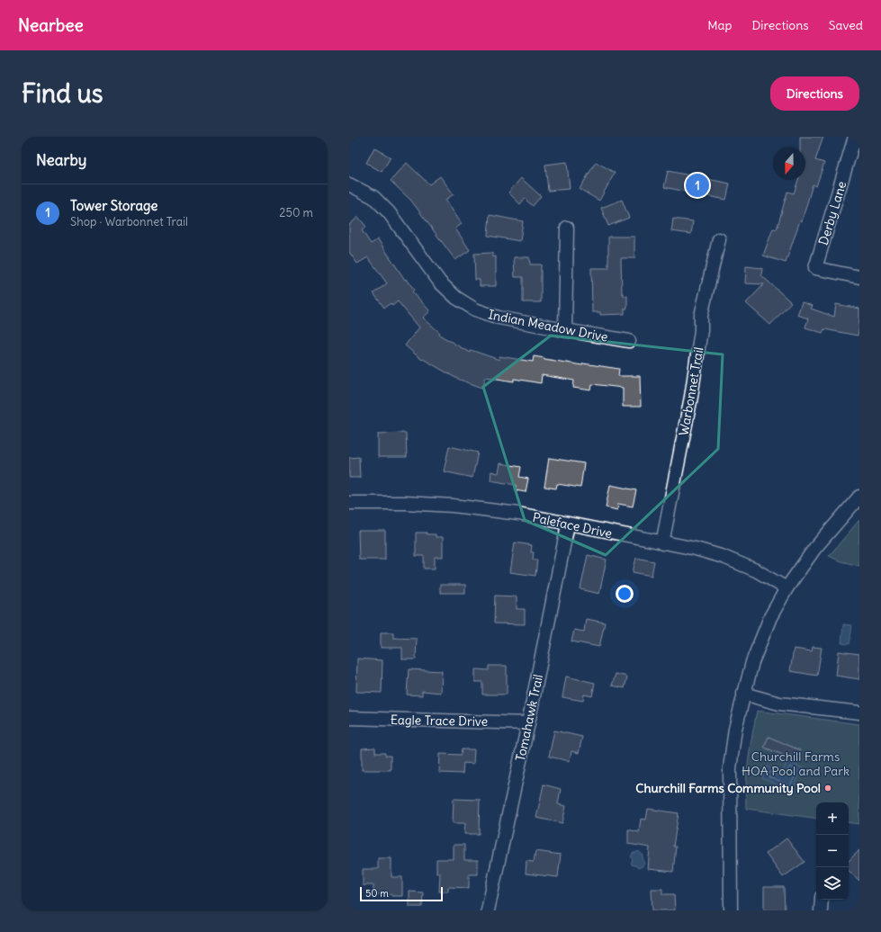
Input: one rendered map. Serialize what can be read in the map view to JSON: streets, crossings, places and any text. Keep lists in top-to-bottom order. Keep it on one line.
{"streets":{"street":["Derby Lane","Indian Meadow Drive","Warbonnet Trail","Paleface Drive","Tomahawk Trail","Eagle Trace Drive"]},"crossings":[["Warbonnet Trail","Paleface Drive"],["Paleface Drive","Tomahawk Trail"],["Tomahawk Trail","Eagle Trace Drive"]],"parks":["Churchill Farms HOA Pool and Park"],"places":["Churchill Farms Community Pool"],"scale_bar":"50 m","north":"bottom","page":{"header":"Nearbee","nav":["Map","Directions","Saved"],"buttons":"Directions","title":"Find us","heading":"Nearby","pins":"1","list":[{"mark":"1","name":"Tower Storage","note":"Shop · Warbonnet Trail","value":"250 m"}],"map_buttons":["+","−"],"scale":"50 m"}}
